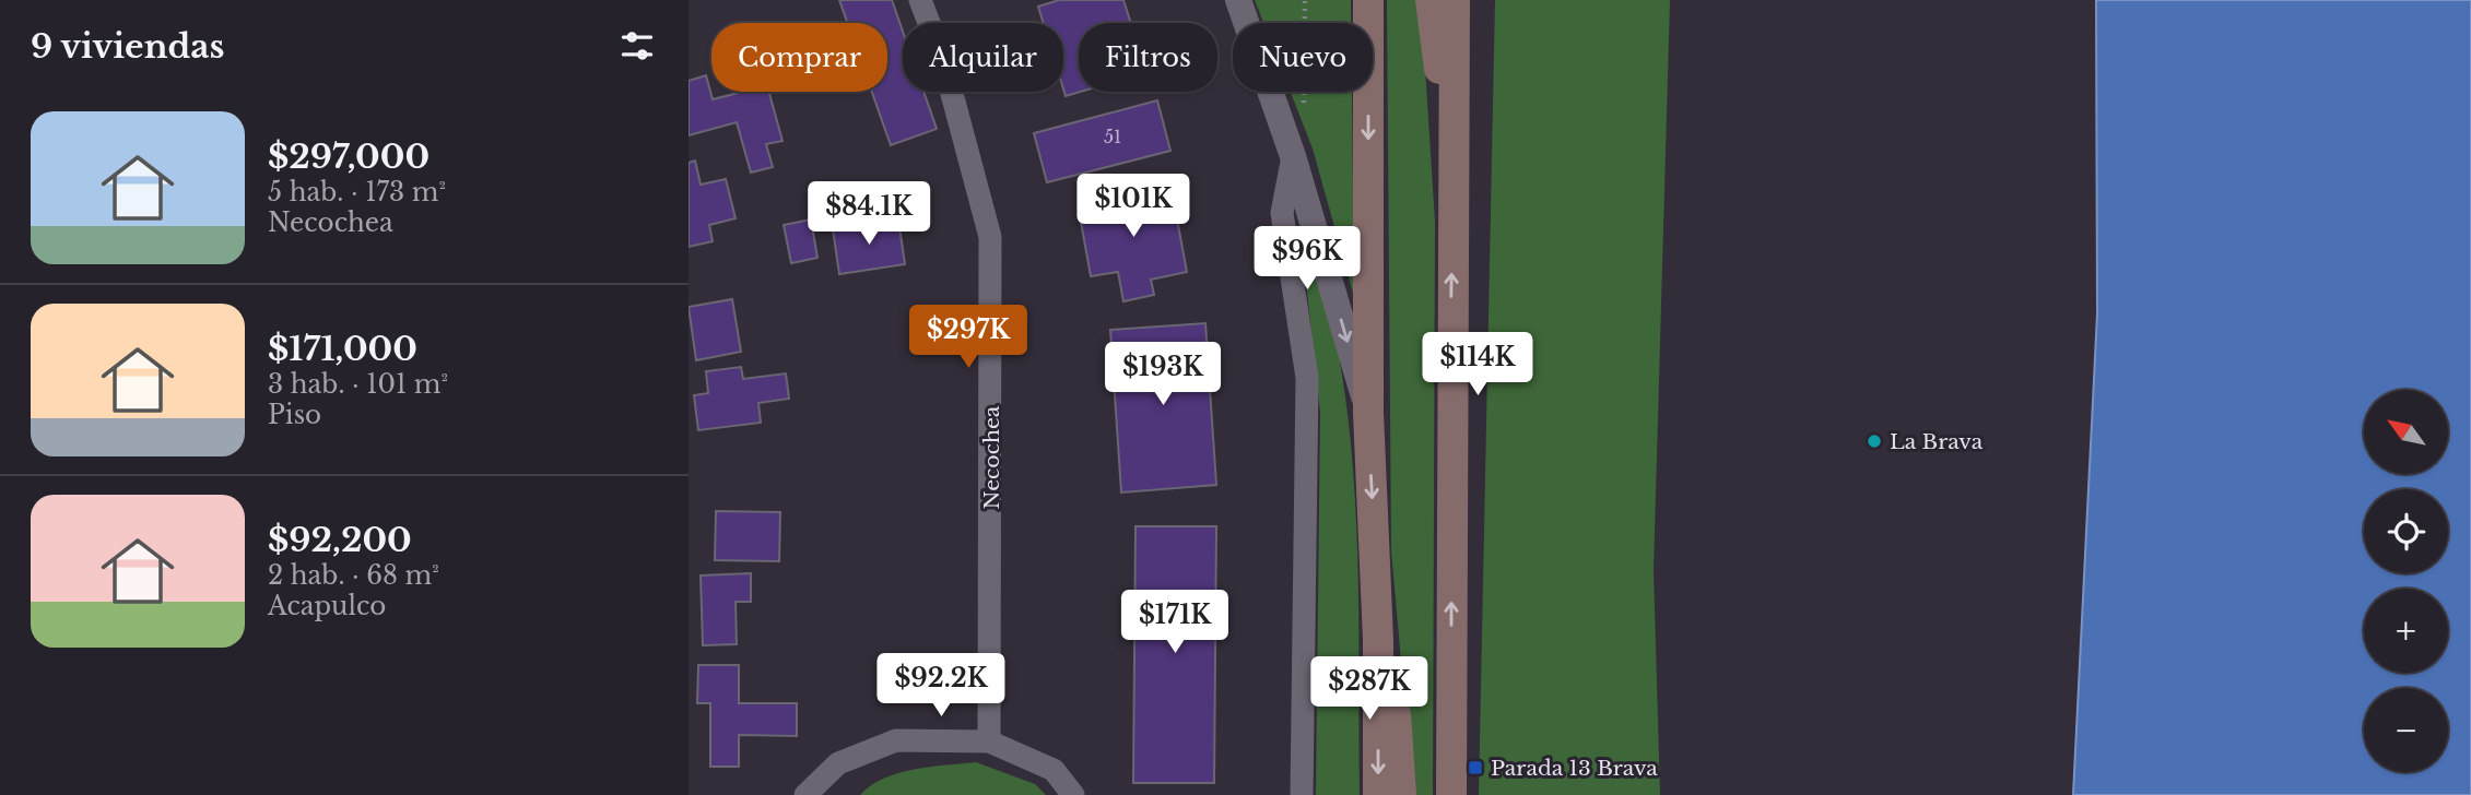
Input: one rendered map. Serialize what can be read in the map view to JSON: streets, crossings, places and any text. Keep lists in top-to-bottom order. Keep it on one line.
{"streets":{"street":["Necochea"]},"places":{"other":["La Brava"],"transit":["Parada 13 Brava"]},"house_numbers":["51"],"north":"top left","page":{"heading":"9 viviendas","chip":["Comprar","Alquilar","Filtros","Nuevo"],"list":[{"name":"$297,000","note":"5 hab. · 173 m² · Necochea"},{"name":"$171,000","note":"3 hab. · 101 m² · Piso"},{"name":"$92,200","note":"2 hab. · 68 m² · Acapulco"}],"price":["$101K","$84.1K","$96K","$297K","$114K","$193K","$171K","$92.2K","$287K"],"map_buttons":["+","−"]}}
